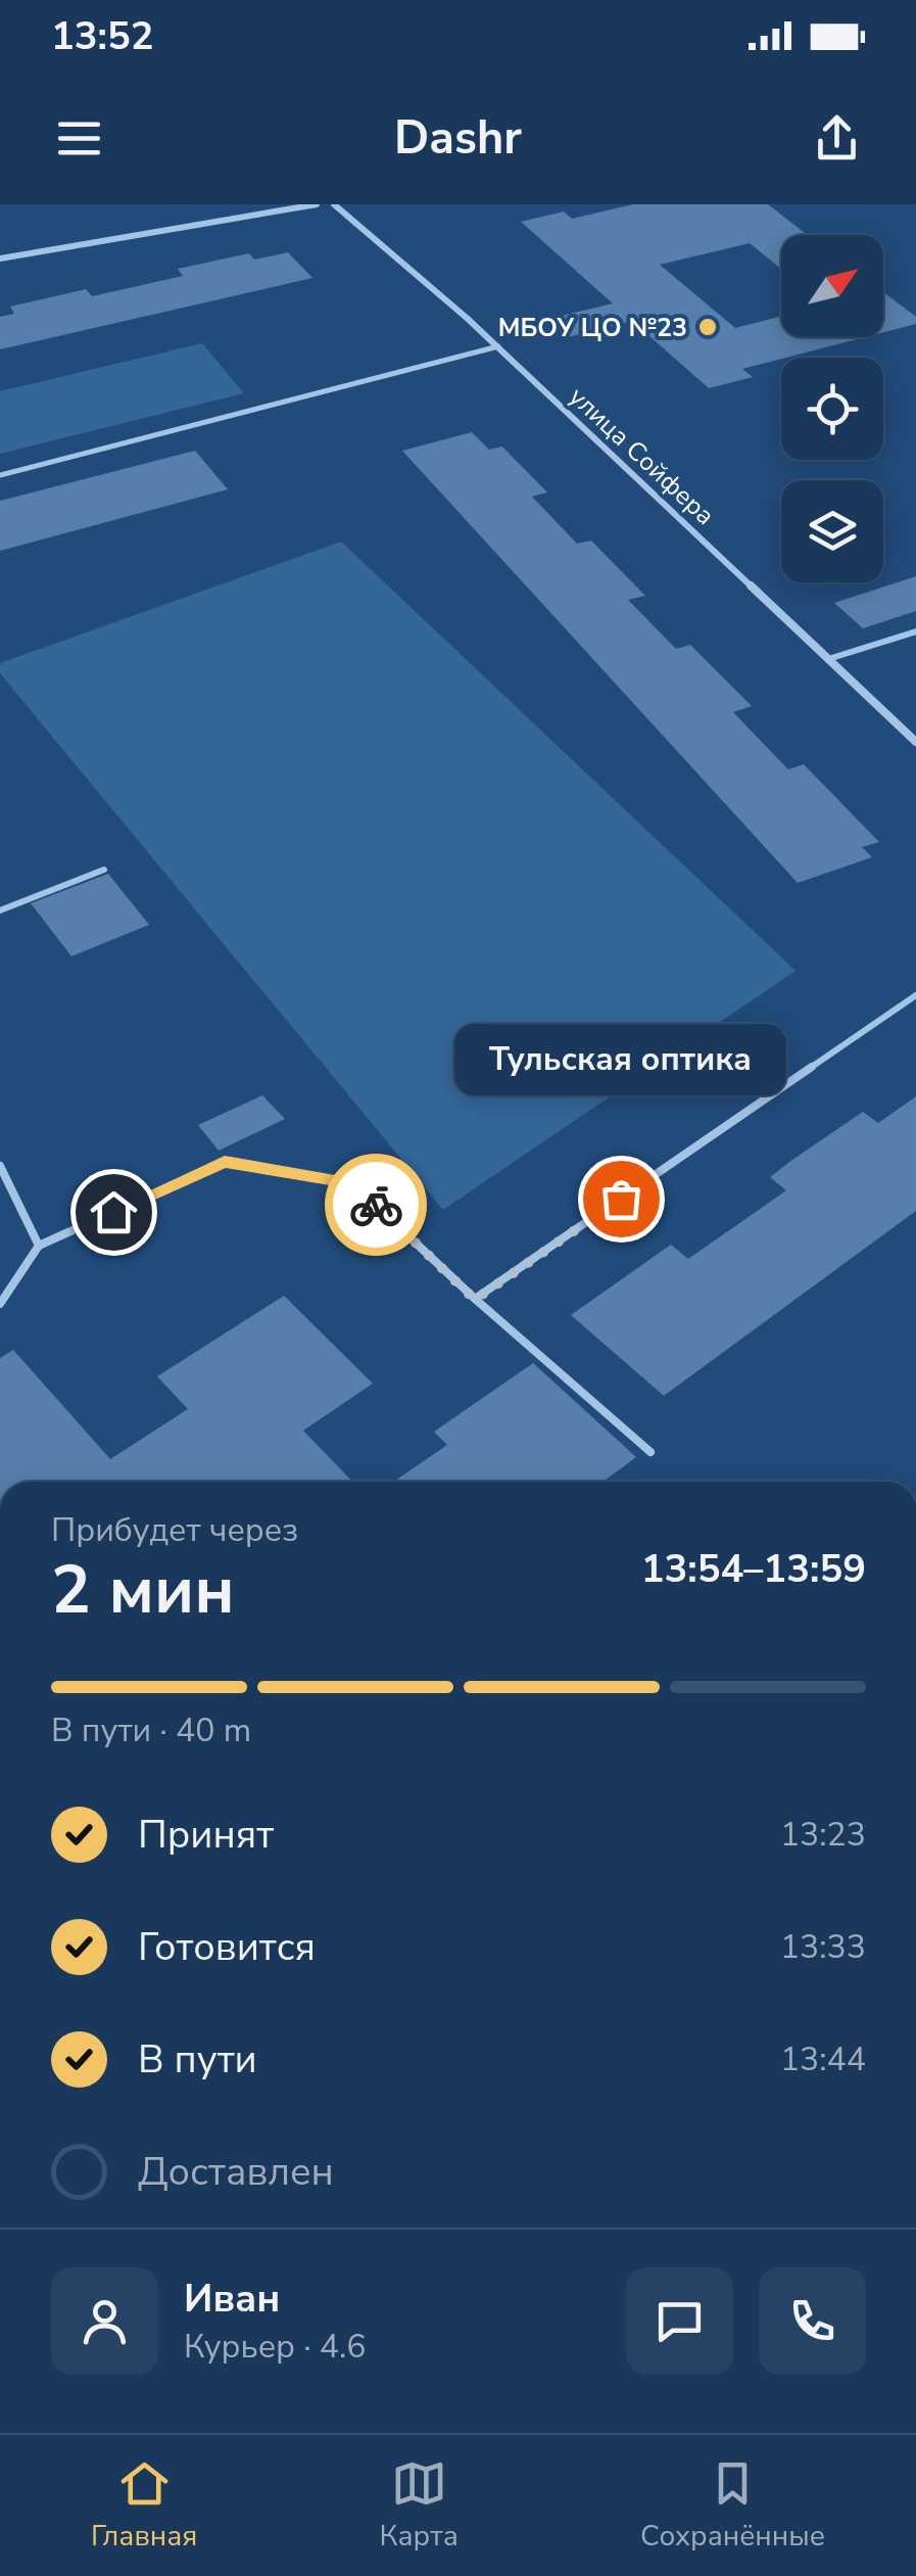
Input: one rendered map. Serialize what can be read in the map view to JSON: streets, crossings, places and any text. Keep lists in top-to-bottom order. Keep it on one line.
{"streets":{"street":["улица Сойфера"]},"places":["МБОУ ЦО №23","Тульская оптика"],"north":"top right","page":{"status":"13:52","header":"Dashr","bubble":"Тульская оптика","heading":["2 мин","Прибудет через","13:54–13:59"],"panel":["Иван","Курьер · 4.6"],"bar":"В пути · 40 m","list":[["Принят","13:23"],["Готовится","13:33"],["В пути","13:44"],"Доставлен"],"tabs":["Главная","Карта","Сохранённые"]}}
